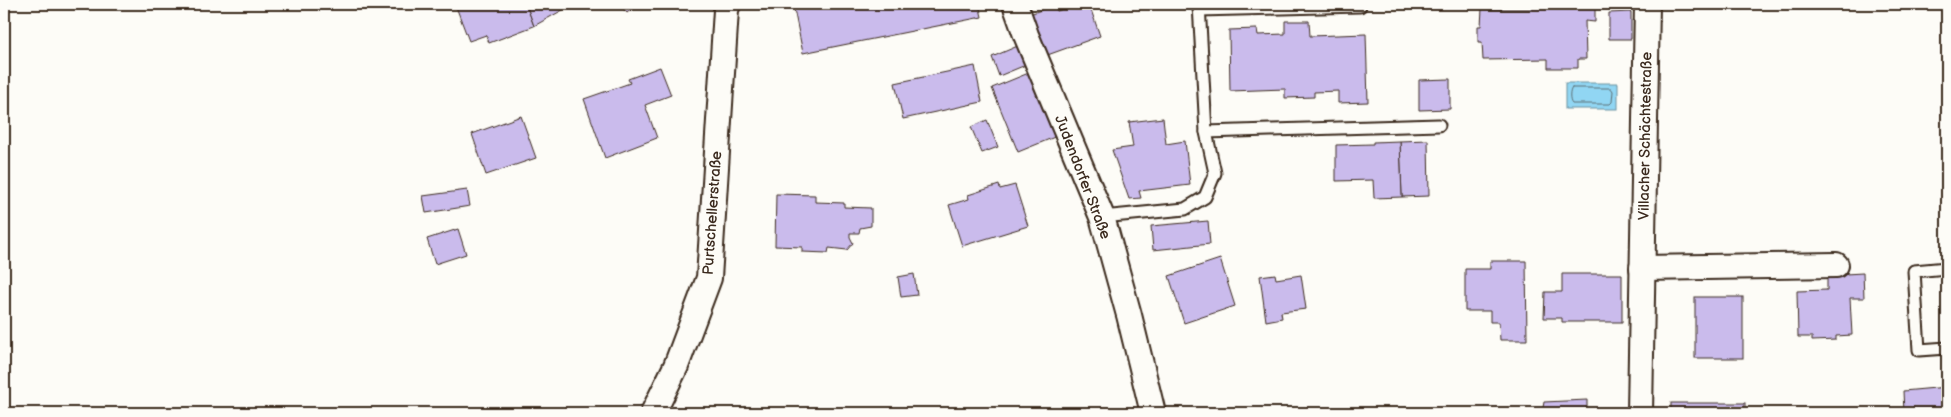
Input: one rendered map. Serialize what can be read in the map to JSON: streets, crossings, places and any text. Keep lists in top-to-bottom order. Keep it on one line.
{"streets":{"street":["Villacher Schächtestraße","Judendorfer Straße","Purtschellerstraße"]}}
